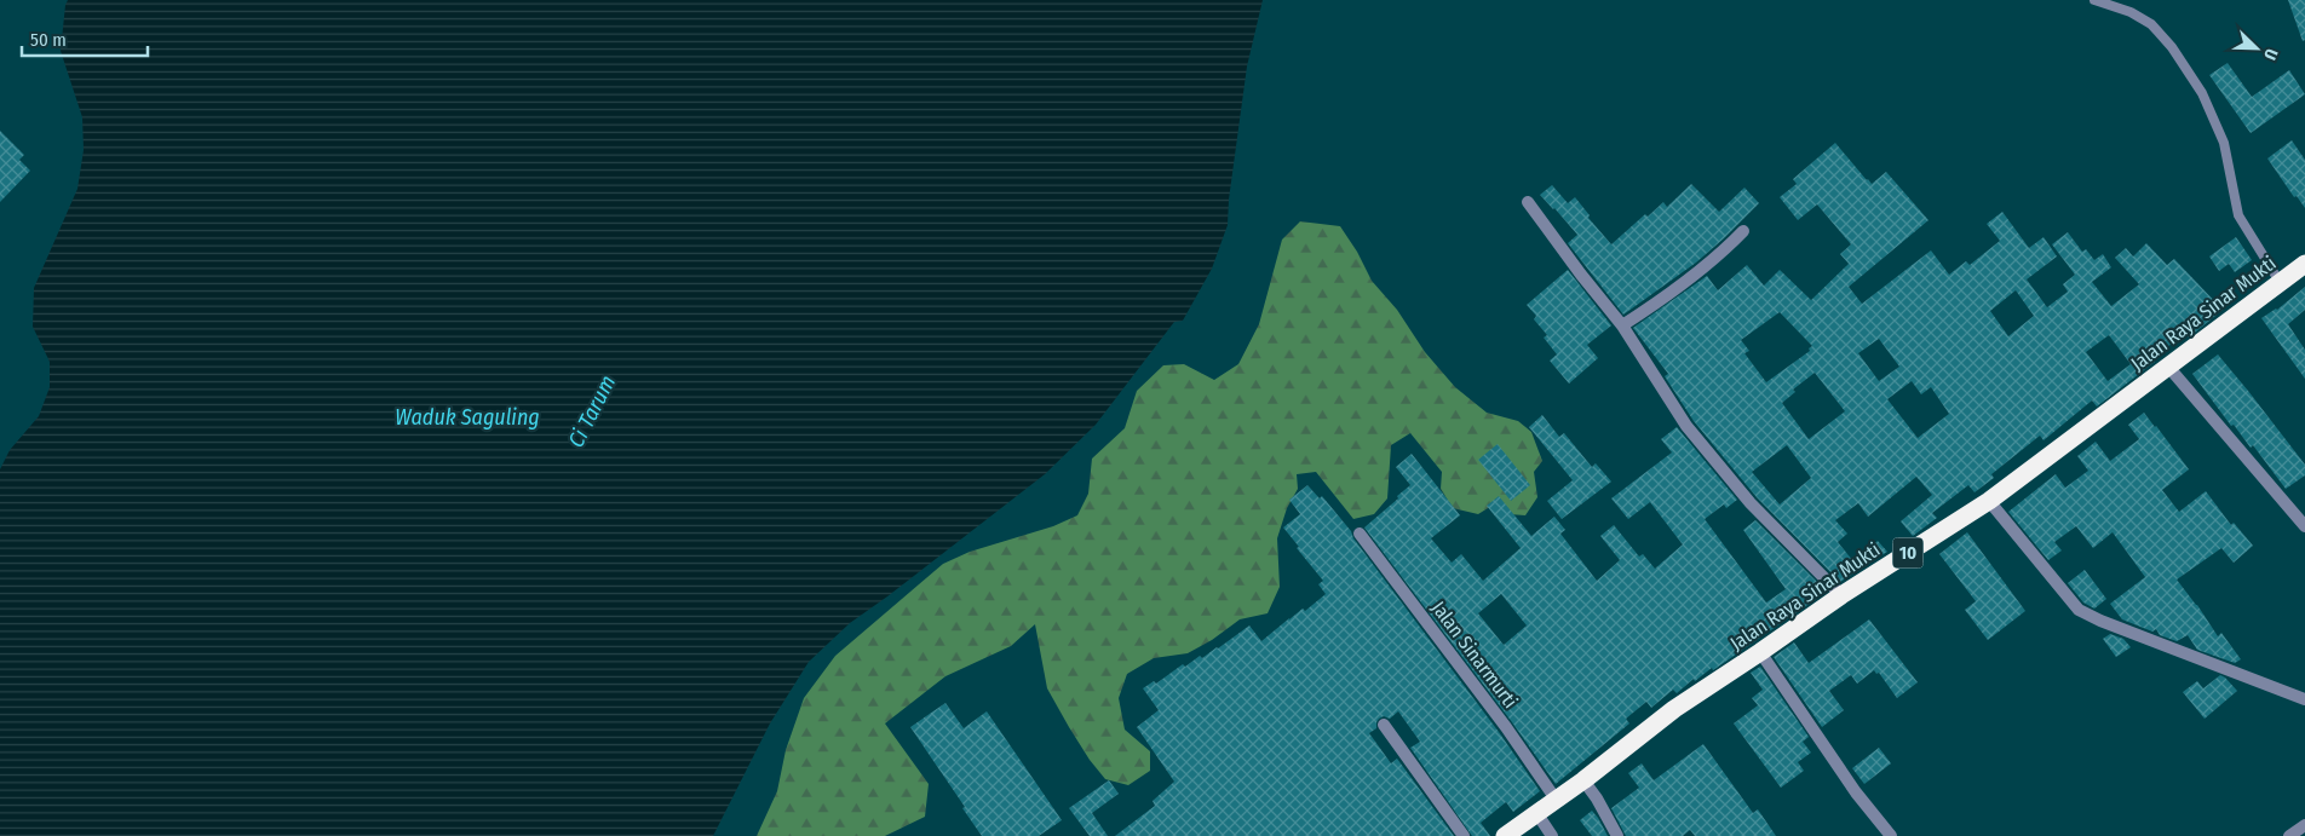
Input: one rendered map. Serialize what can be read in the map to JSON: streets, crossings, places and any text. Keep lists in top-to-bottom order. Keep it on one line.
{"streets":{"highway":["Jalan Raya Sinar Mukti","10"],"street":["Jalan Sinarmurti"]},"crossings":[["Jalan Raya Sinar Mukti","Jalan Sinarmurti"]],"water":["Ci Tarum","Waduk Saguling"],"scale_bar":"50 m","north":"bottom right"}
